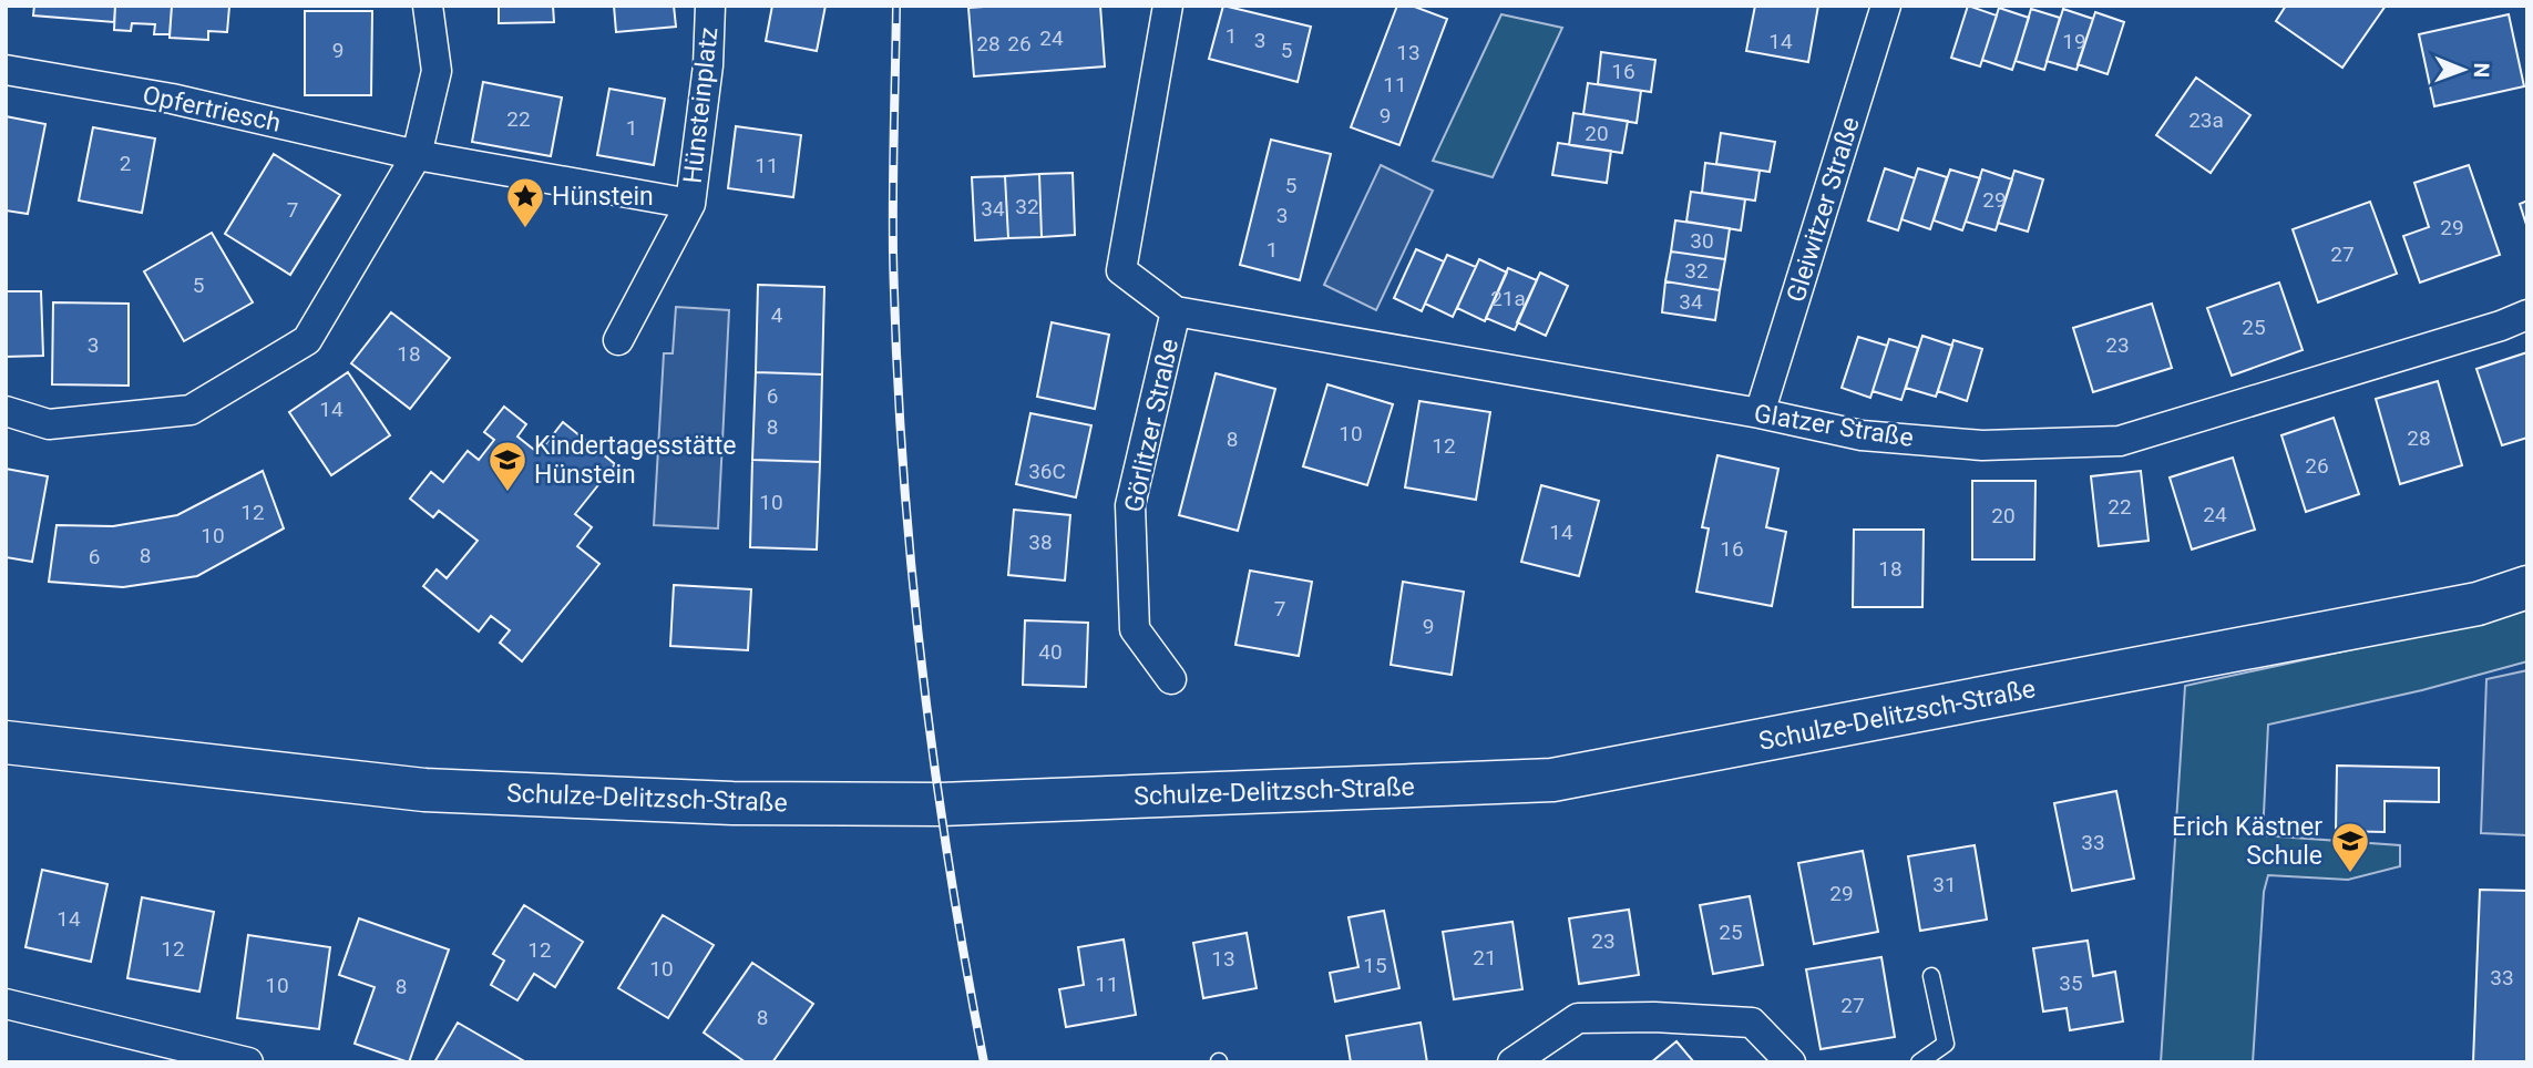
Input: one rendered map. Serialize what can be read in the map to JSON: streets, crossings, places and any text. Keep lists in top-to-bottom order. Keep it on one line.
{"streets":{"main road":["Schulze-Delitzsch-Straße"],"street":["Hünsteinplatz","Opfertriesch","Gleiwitzer Straße","Görlitzer Straße","Glatzer Straße"]},"crossings":[["Hünsteinplatz","Opfertriesch"],["Gleiwitzer Straße","Glatzer Straße"],["Görlitzer Straße","Glatzer Straße"]],"places":{"place":["Hünstein"],"school or university":["Kindertagesstätte Hünstein","Erich Kästner Schule"]},"house_numbers":["1","24","3","14","19","28","26","9","5","13","16","11","9","22","23a","1","20","2","11","5","29","32","34","7","3","29","30","1","27","32","5","21a","34","4","25","3","23","18","6","14","8","10","28","8","12","26","36C","10","22","12","24","20","14","10","38","16","8","6","18","7","9","40","33","31","29","14","25","23","12","12","21","13","15","10","33","35","11","10","8","27","8"],"north":"right"}
